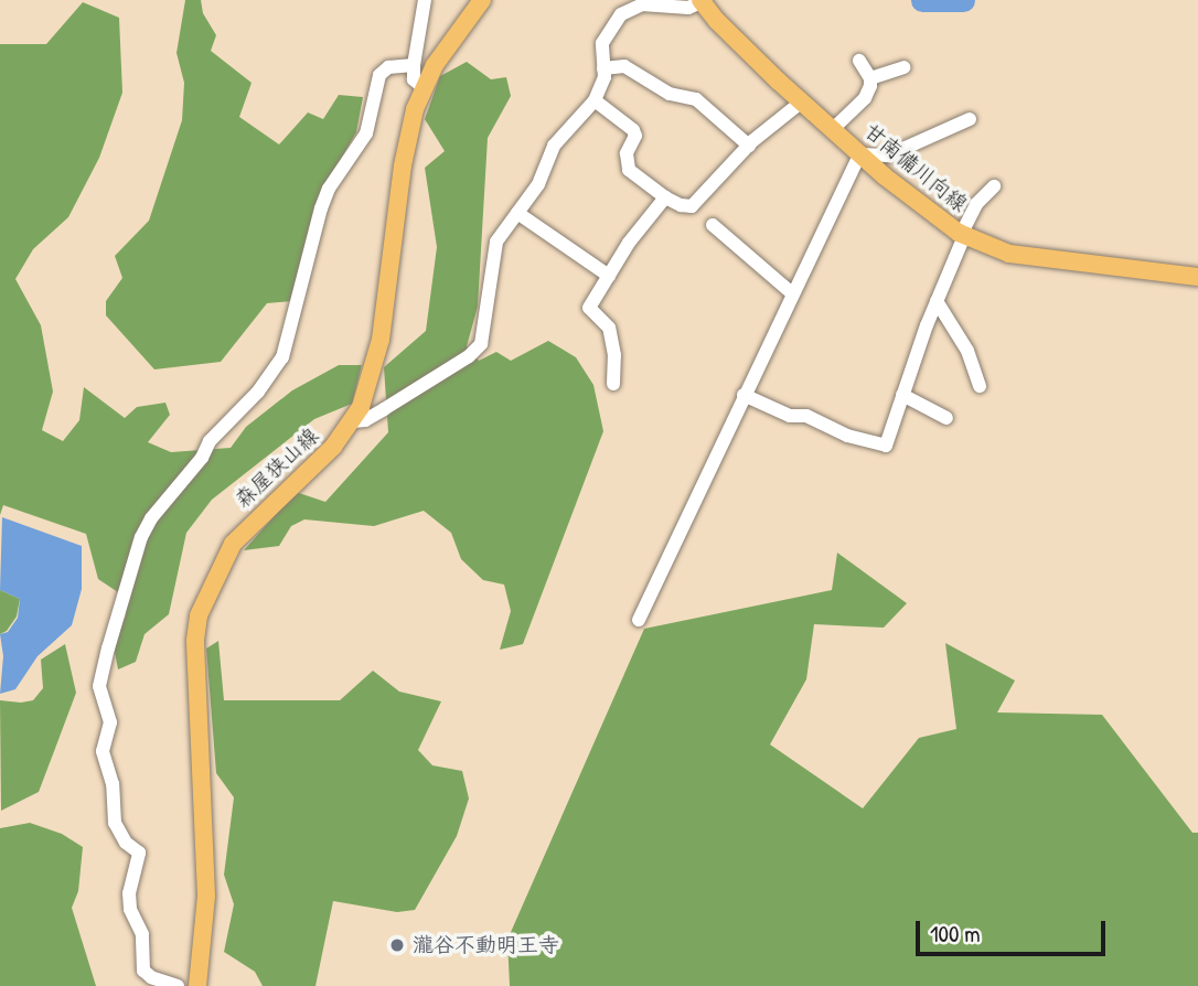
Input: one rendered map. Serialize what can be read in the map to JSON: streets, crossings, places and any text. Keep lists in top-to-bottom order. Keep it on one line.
{"streets":{"main road":["甘南備川向線","森屋狭山線"]},"places":["瀧谷不動明王寺"],"scale_bar":"100 m"}
